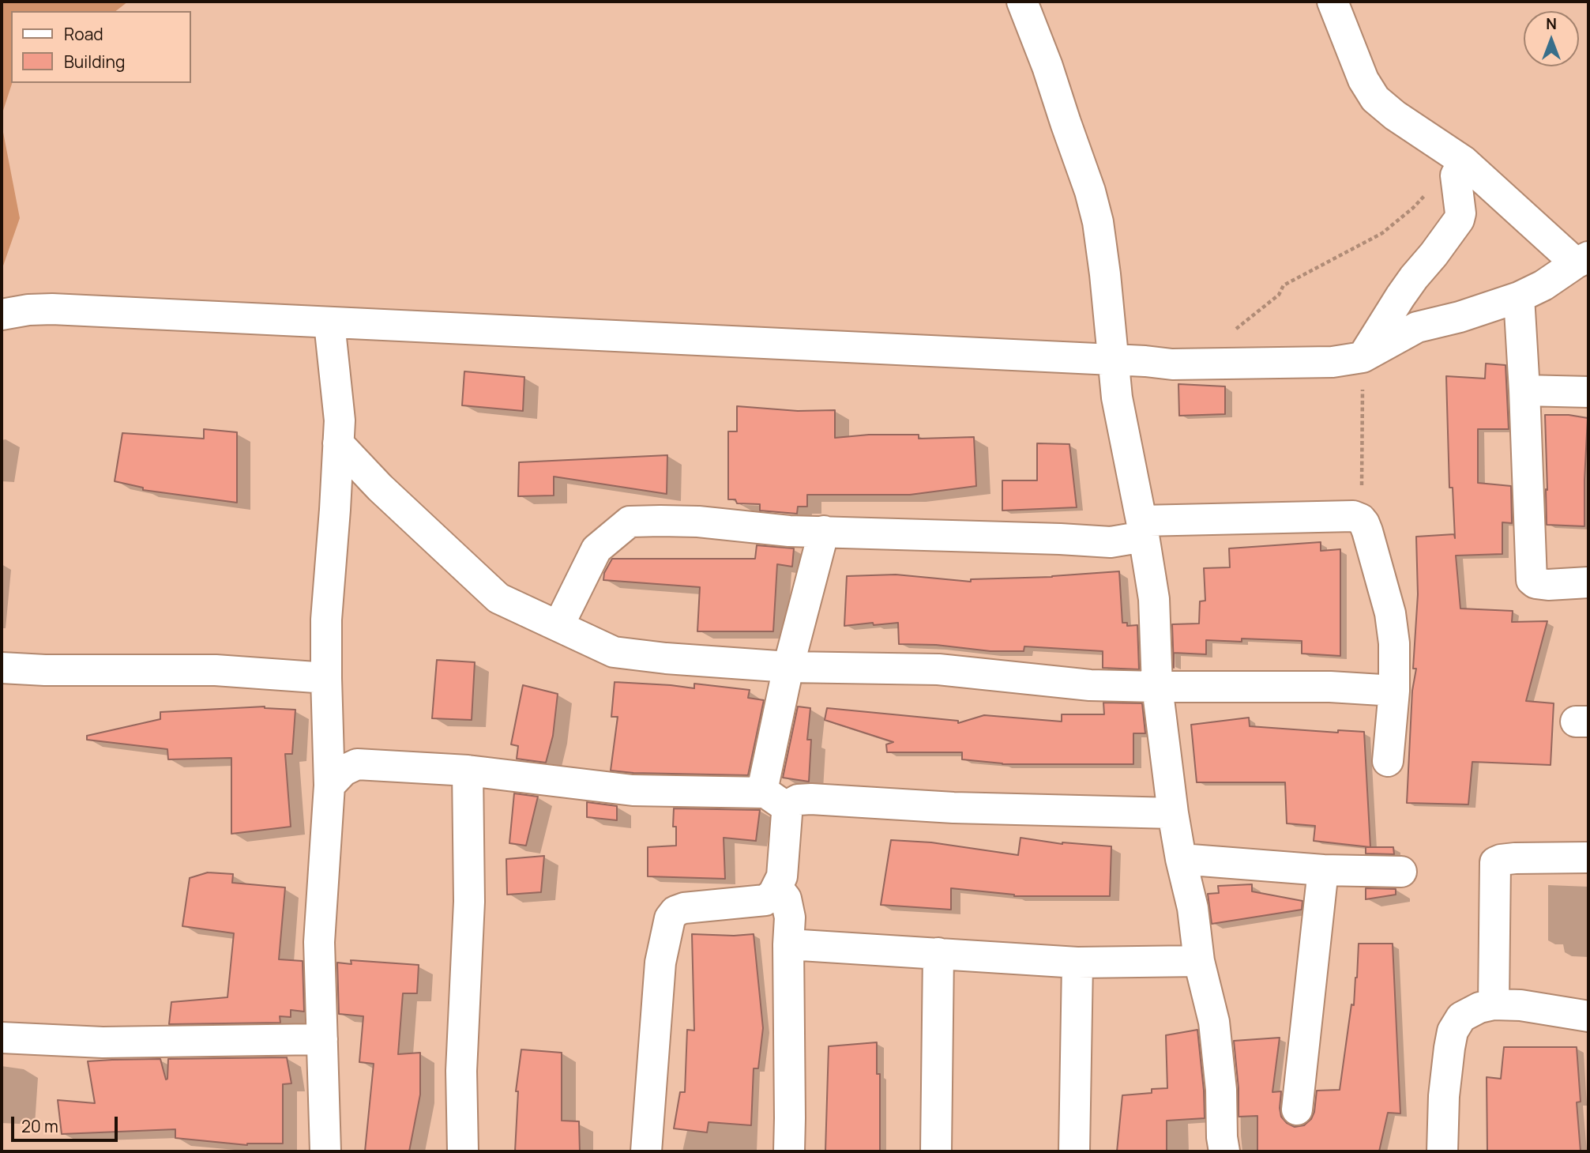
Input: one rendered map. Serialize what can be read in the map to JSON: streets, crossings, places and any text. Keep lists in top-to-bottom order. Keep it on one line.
{"legend":["Road","Building"],"scale_bar":"20 m","north":"top"}
